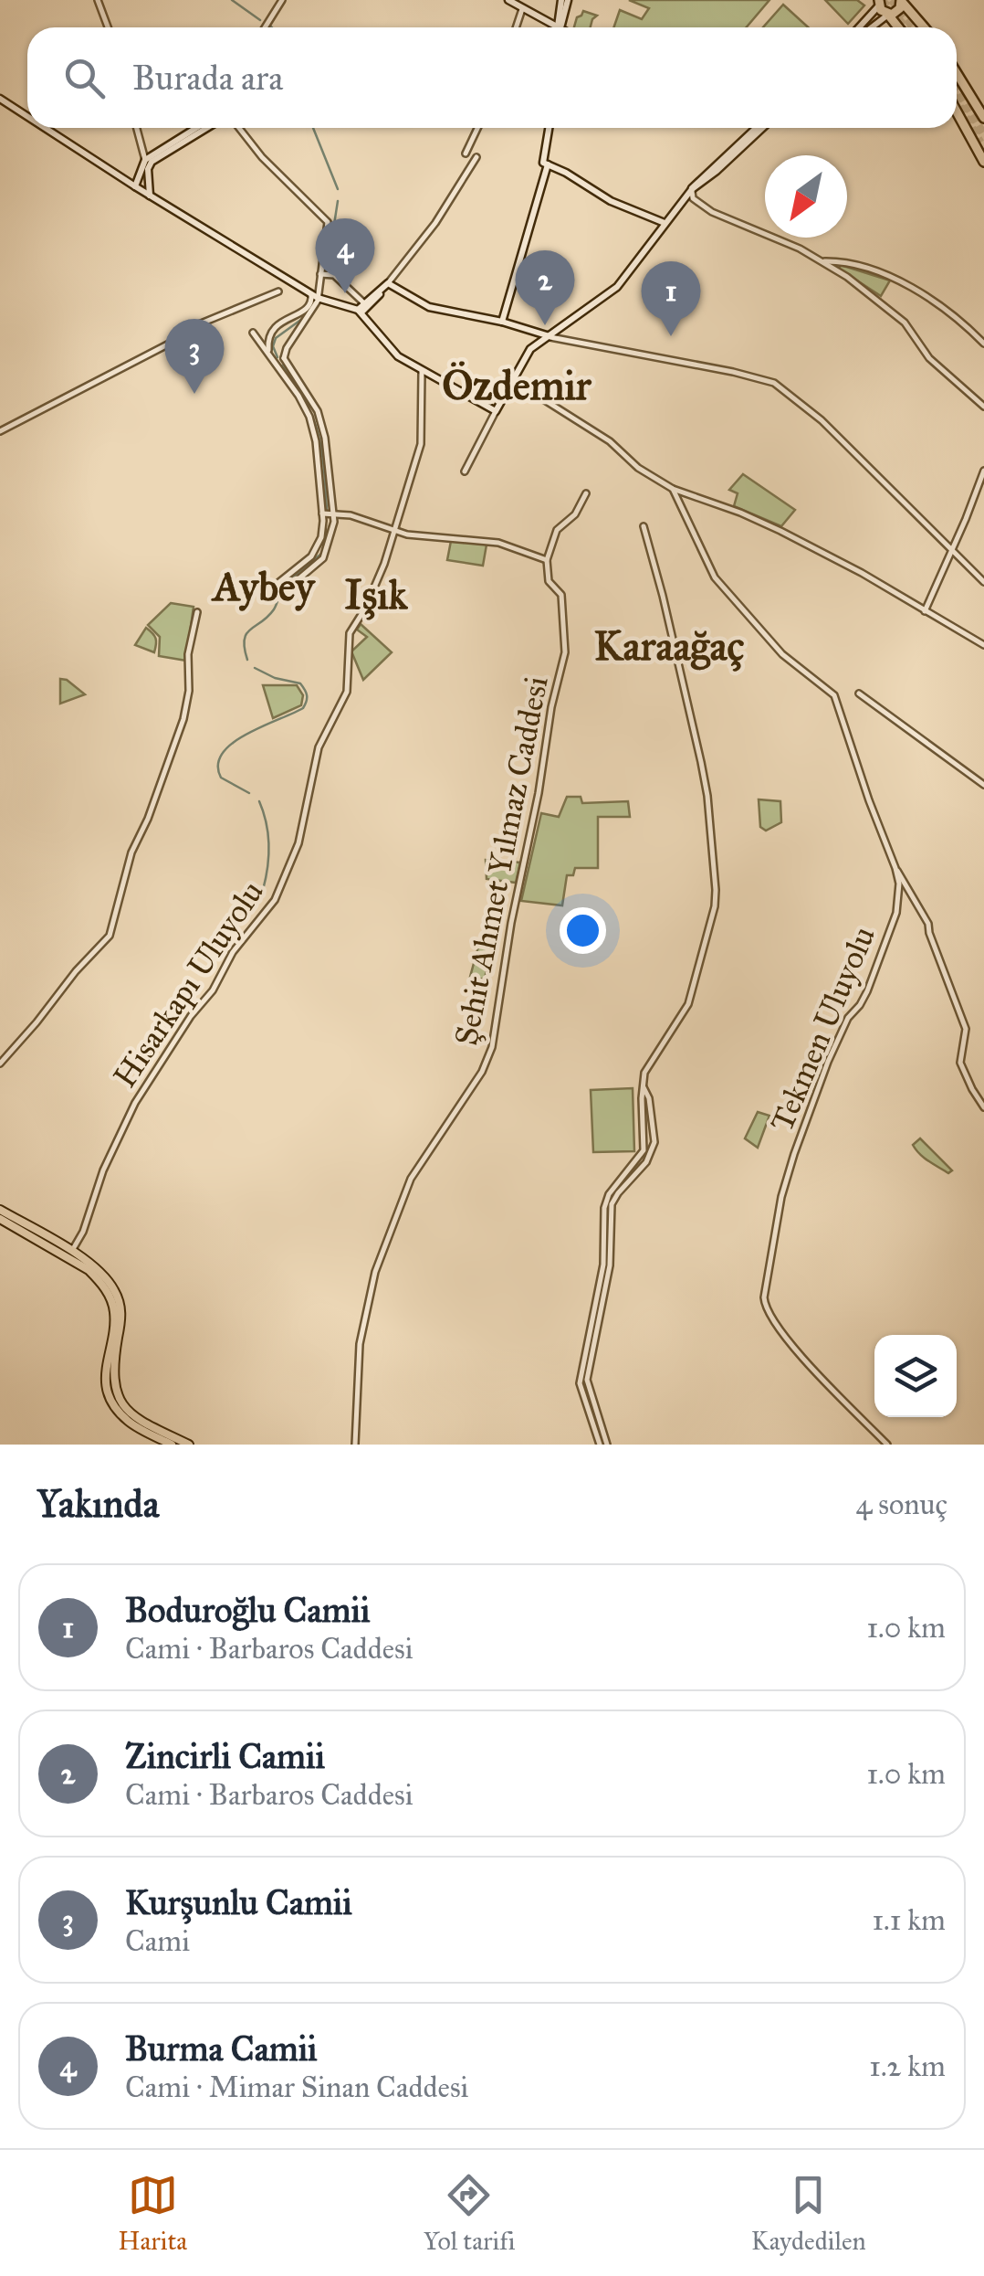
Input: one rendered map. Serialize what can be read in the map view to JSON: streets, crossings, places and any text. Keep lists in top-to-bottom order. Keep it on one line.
{"streets":{"street":["Şehit Ahmet Yılmaz Caddesi","Hisarkapı Uluyolu","Tekmen Uluyolu"]},"districts":["Özdemir","Aybey","Işık","Karaağaç"],"north":"bottom left","page":{"search":"Burada ara","pins":["4","2","1","3"],"heading":["Yakında","4 sonuç"],"list":[{"mark":"1","name":"Boduroğlu Camii","note":"Cami · Barbaros Caddesi","value":"1.0 km"},{"mark":"2","name":"Zincirli Camii","note":"Cami · Barbaros Caddesi","value":"1.0 km"},{"mark":"3","name":"Kurşunlu Camii","note":"Cami","value":"1.1 km"},{"mark":"4","name":"Burma Camii","note":"Cami · Mimar Sinan Caddesi","value":"1.2 km"}],"nav":["Harita","Yol tarifi","Kaydedilen"]}}
